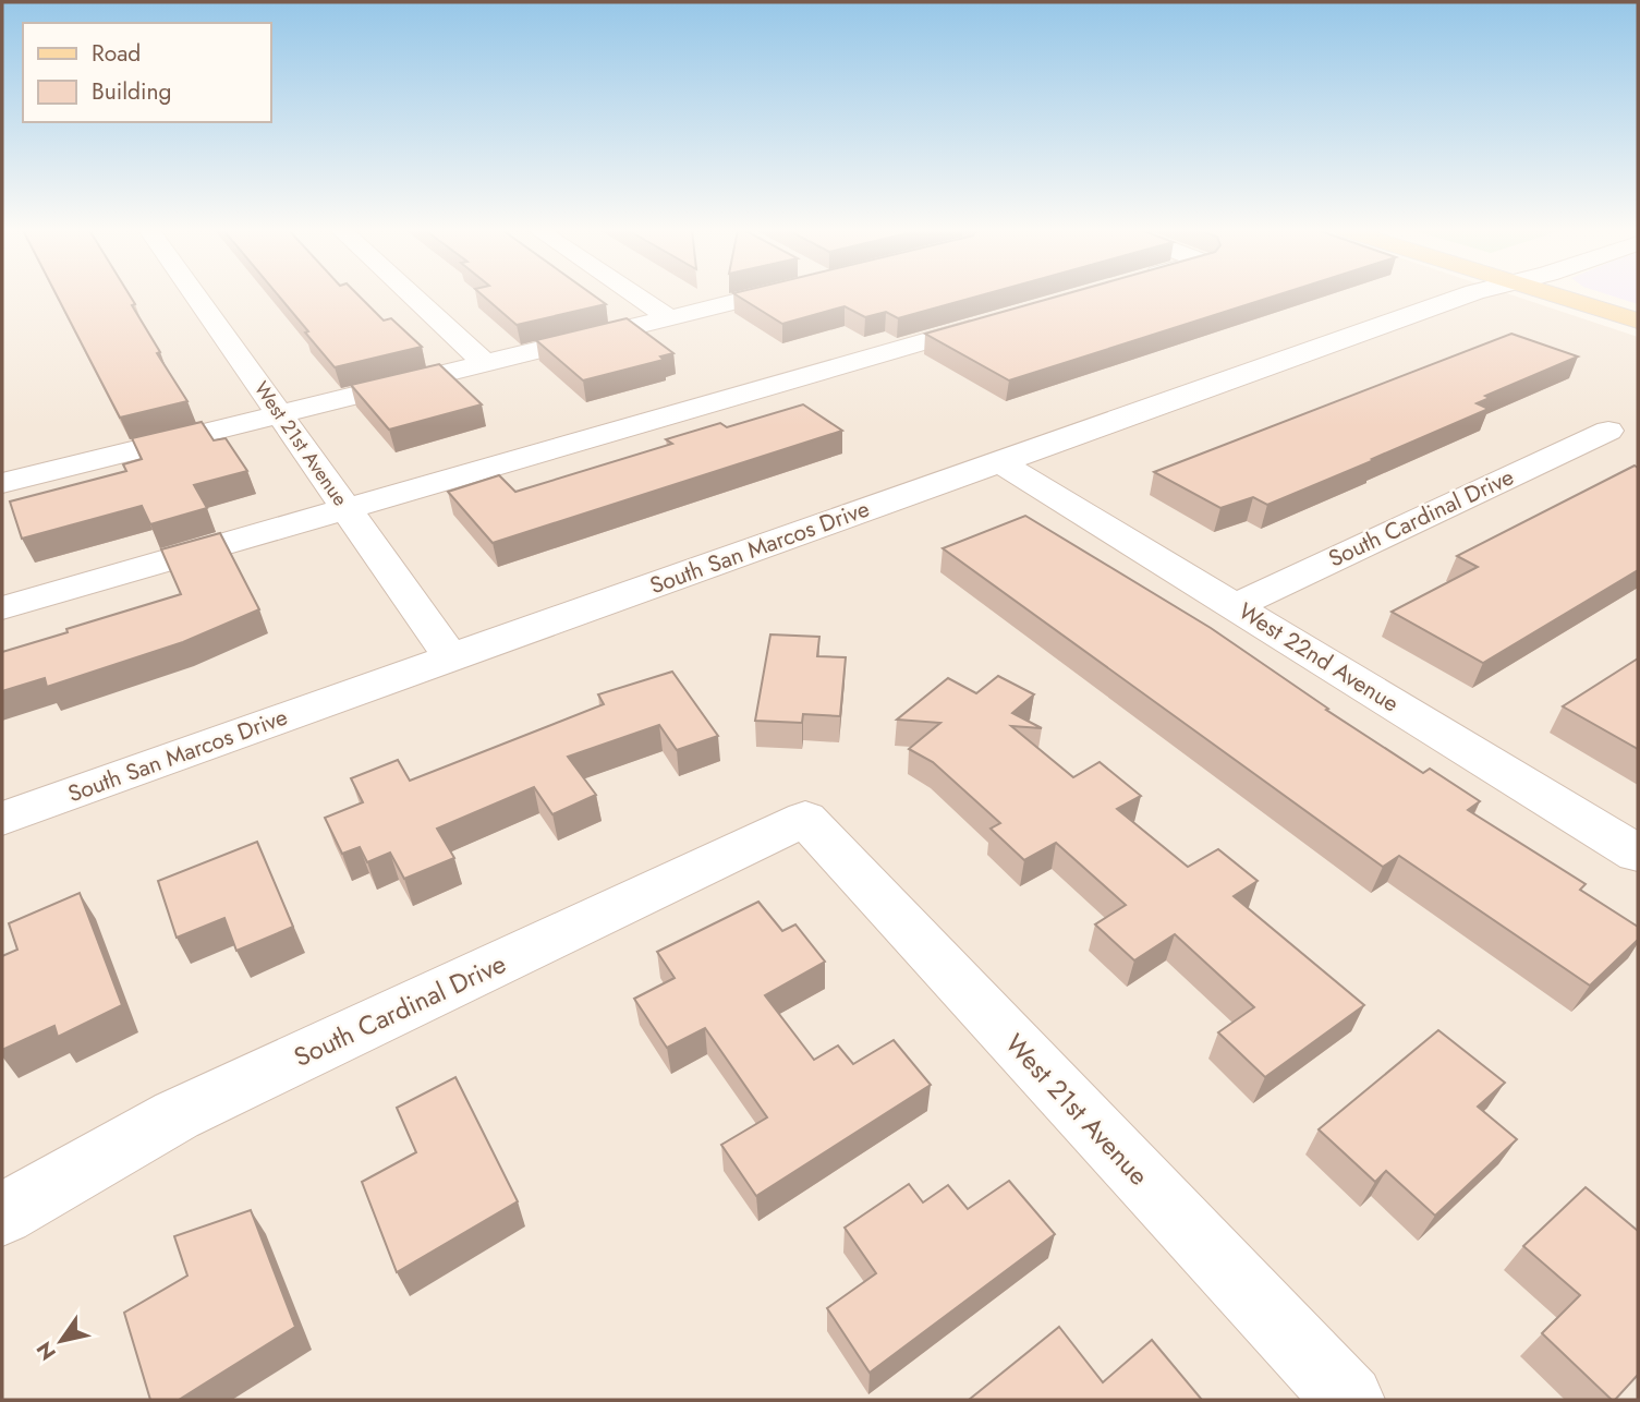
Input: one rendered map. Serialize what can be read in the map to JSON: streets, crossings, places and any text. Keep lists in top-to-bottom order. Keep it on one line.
{"streets":{"street":["West 21st Avenue","South Cardinal Drive","South San Marcos Drive","West 22nd Avenue"]},"crossings":[["West 21st Avenue","South Cardinal Drive"],["West 21st Avenue","South San Marcos Drive"],["South Cardinal Drive","West 22nd Avenue"],["South San Marcos Drive","West 22nd Avenue"]],"legend":["Road","Building"],"north":"bottom left"}
